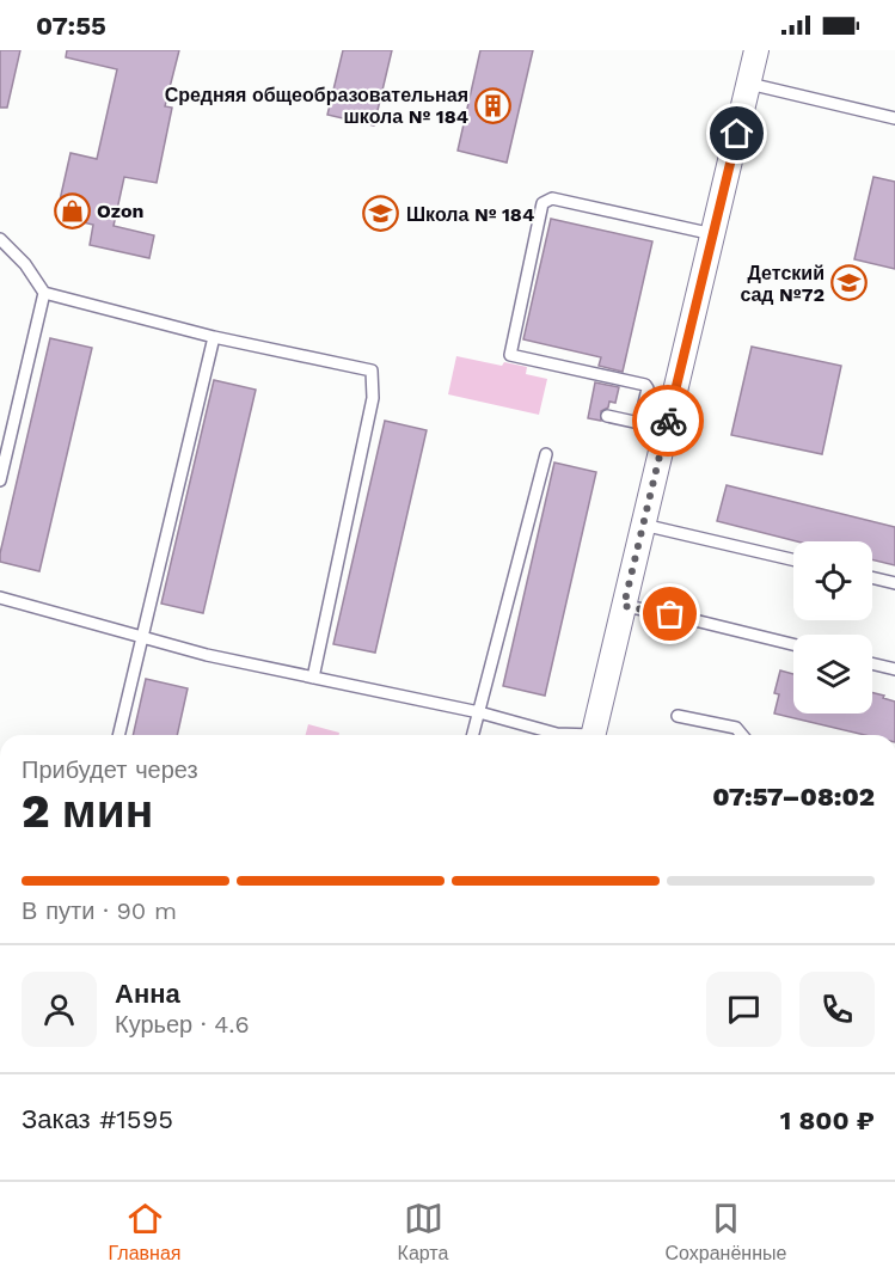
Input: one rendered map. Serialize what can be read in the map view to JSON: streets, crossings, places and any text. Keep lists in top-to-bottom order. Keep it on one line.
{"places":{"building":["Средняя общеобразовательная школа № 184"],"shop":["Ozon"],"school or university":["Школа № 184","Детский сад №72"]},"page":{"status":"07:55","heading":["2 мин","Прибудет через","07:57–08:02"],"panel":["Анна","Курьер · 4.6","Заказ #1595","1 800 ₽"],"bar":"В пути · 90 m","tabs":["Главная","Карта","Сохранённые"]}}
